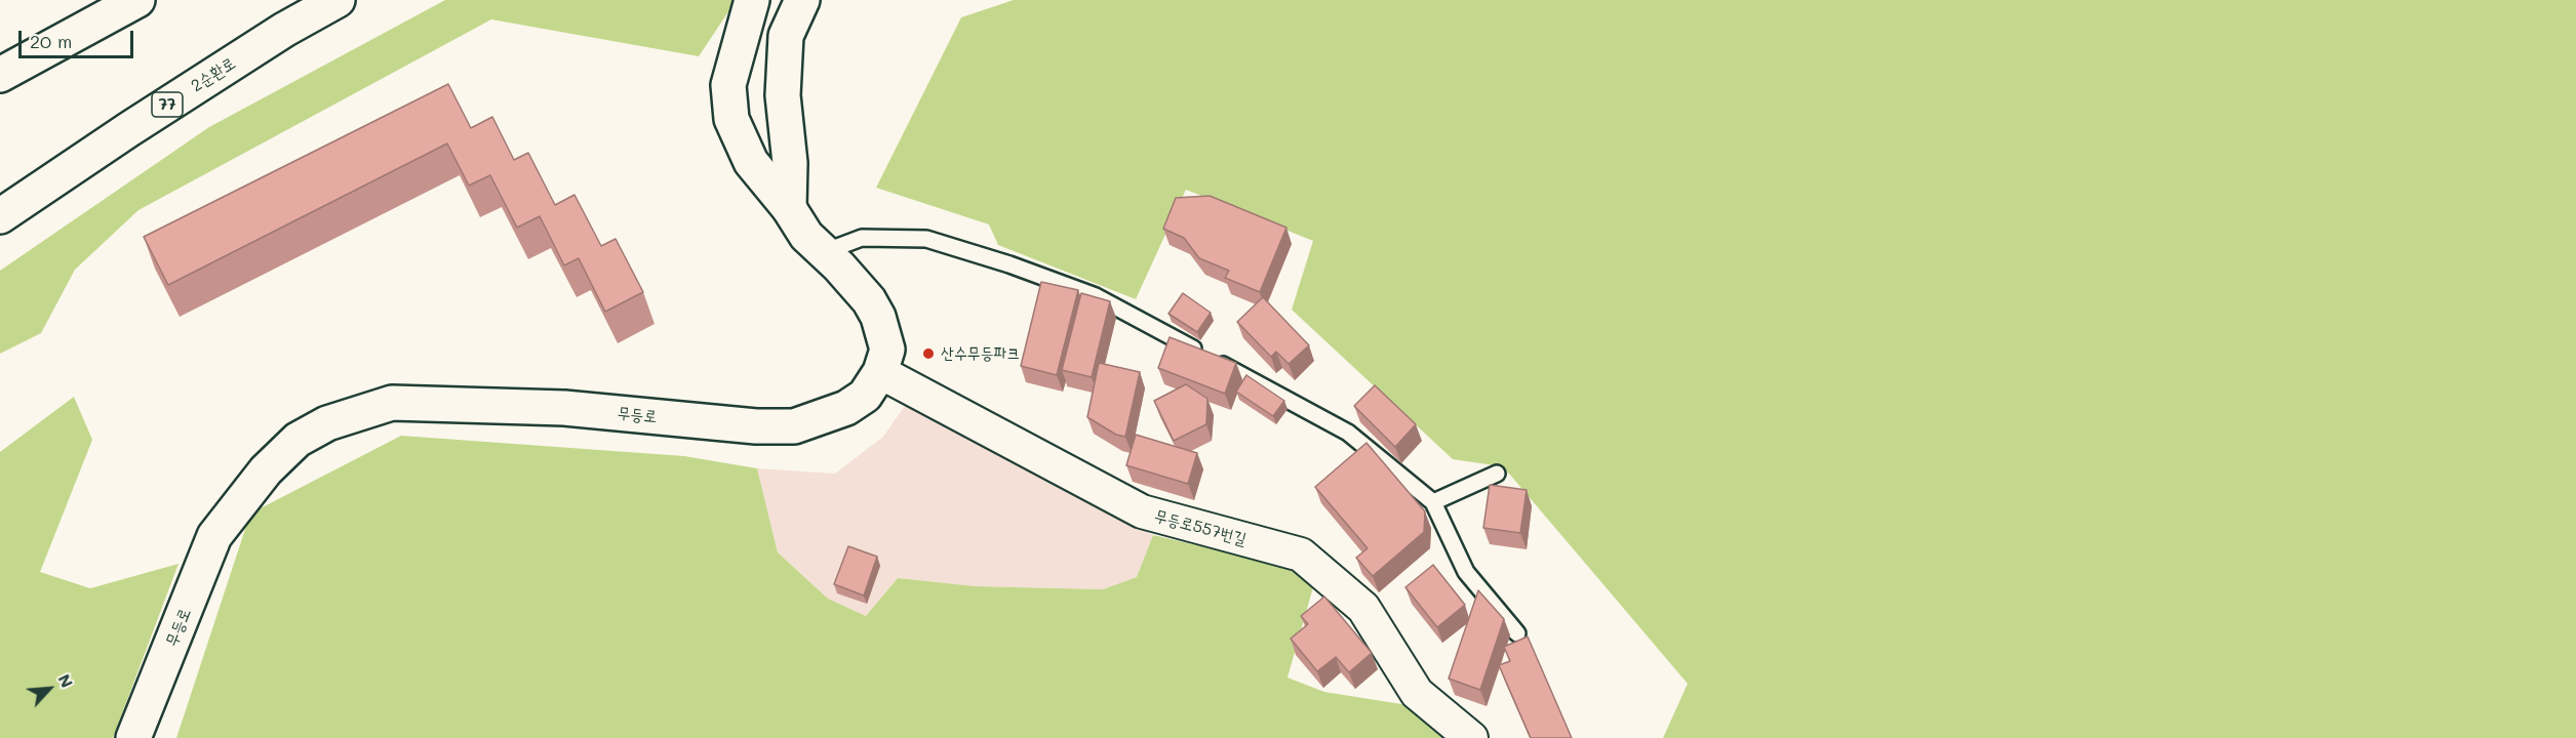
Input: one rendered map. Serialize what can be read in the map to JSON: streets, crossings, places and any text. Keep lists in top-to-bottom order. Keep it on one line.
{"streets":{"main road":["2순환로","77","무등로"],"street":["무등로557번길"]},"crossings":[["무등로","무등로557번길"]],"places":["산수무등파크"],"scale_bar":"20 m","north":"top right"}
